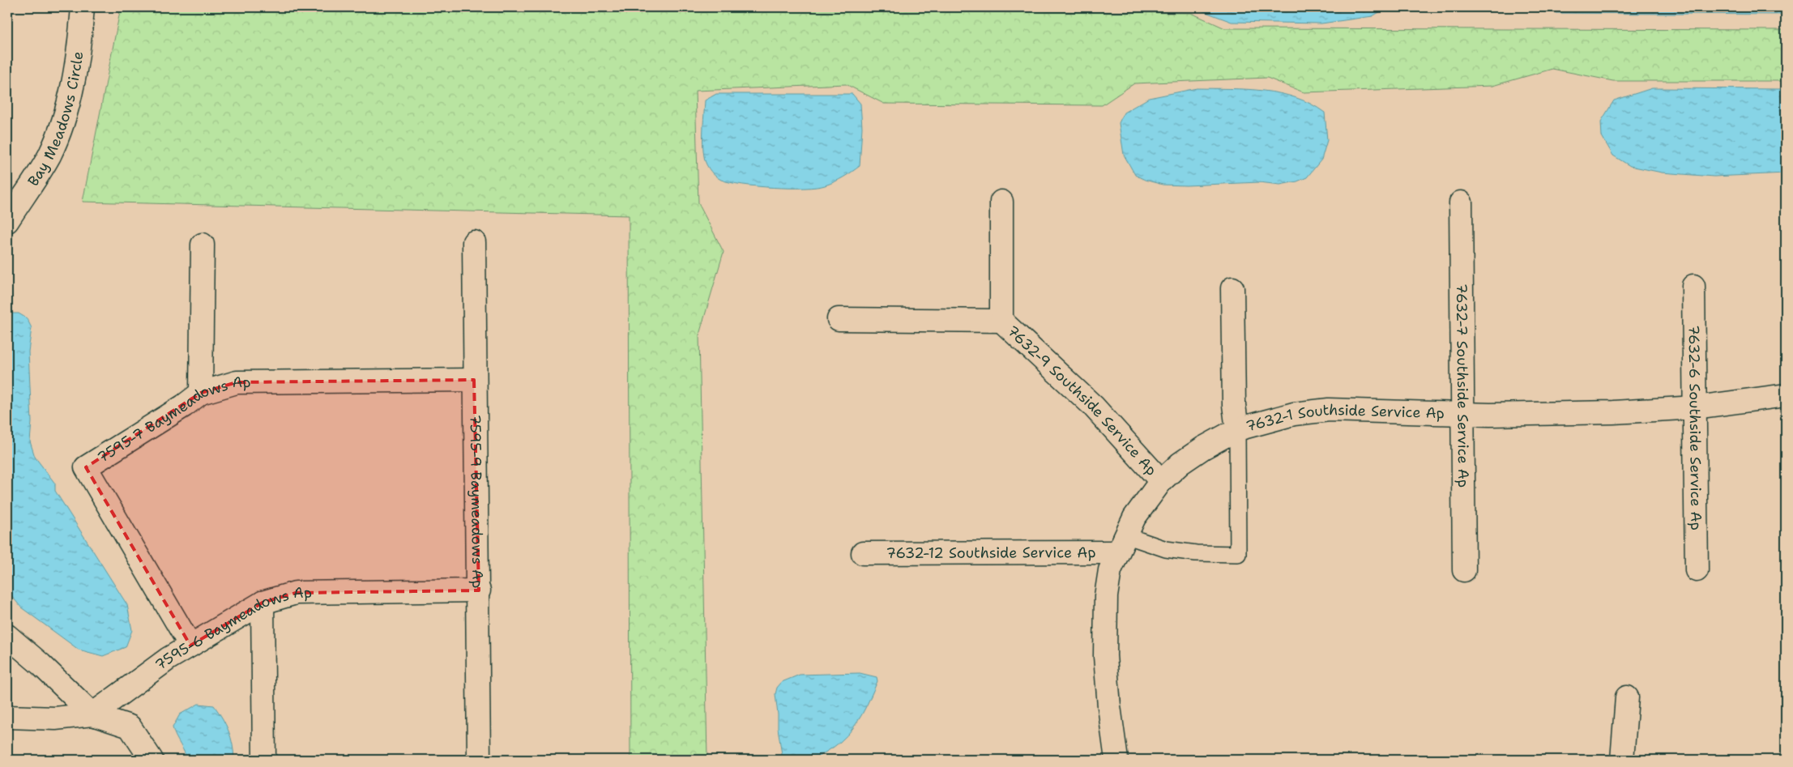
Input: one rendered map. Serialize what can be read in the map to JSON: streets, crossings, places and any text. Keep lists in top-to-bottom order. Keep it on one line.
{"streets":{"street":["Bay Meadows Circle","7632-7 Southside Service Ap","7632-9 Southside Service Ap","7632-1 Southside Service Ap","7595-7 Baymeadows Ap","7632-6 Southside Service Ap","7595-9 Baymeadows Ap","7632-12 Southside Service Ap","7595-6 Baymeadows Ap"]},"crossings":[["7632-7 Southside Service Ap","7632-1 Southside Service Ap"],["7632-9 Southside Service Ap","7632-1 Southside Service Ap"],["7632-1 Southside Service Ap","7632-6 Southside Service Ap"],["7632-1 Southside Service Ap","7632-12 Southside Service Ap"],["7595-7 Baymeadows Ap","7595-9 Baymeadows Ap"],["7595-7 Baymeadows Ap","7595-6 Baymeadows Ap"],["7595-9 Baymeadows Ap","7595-6 Baymeadows Ap"]]}
